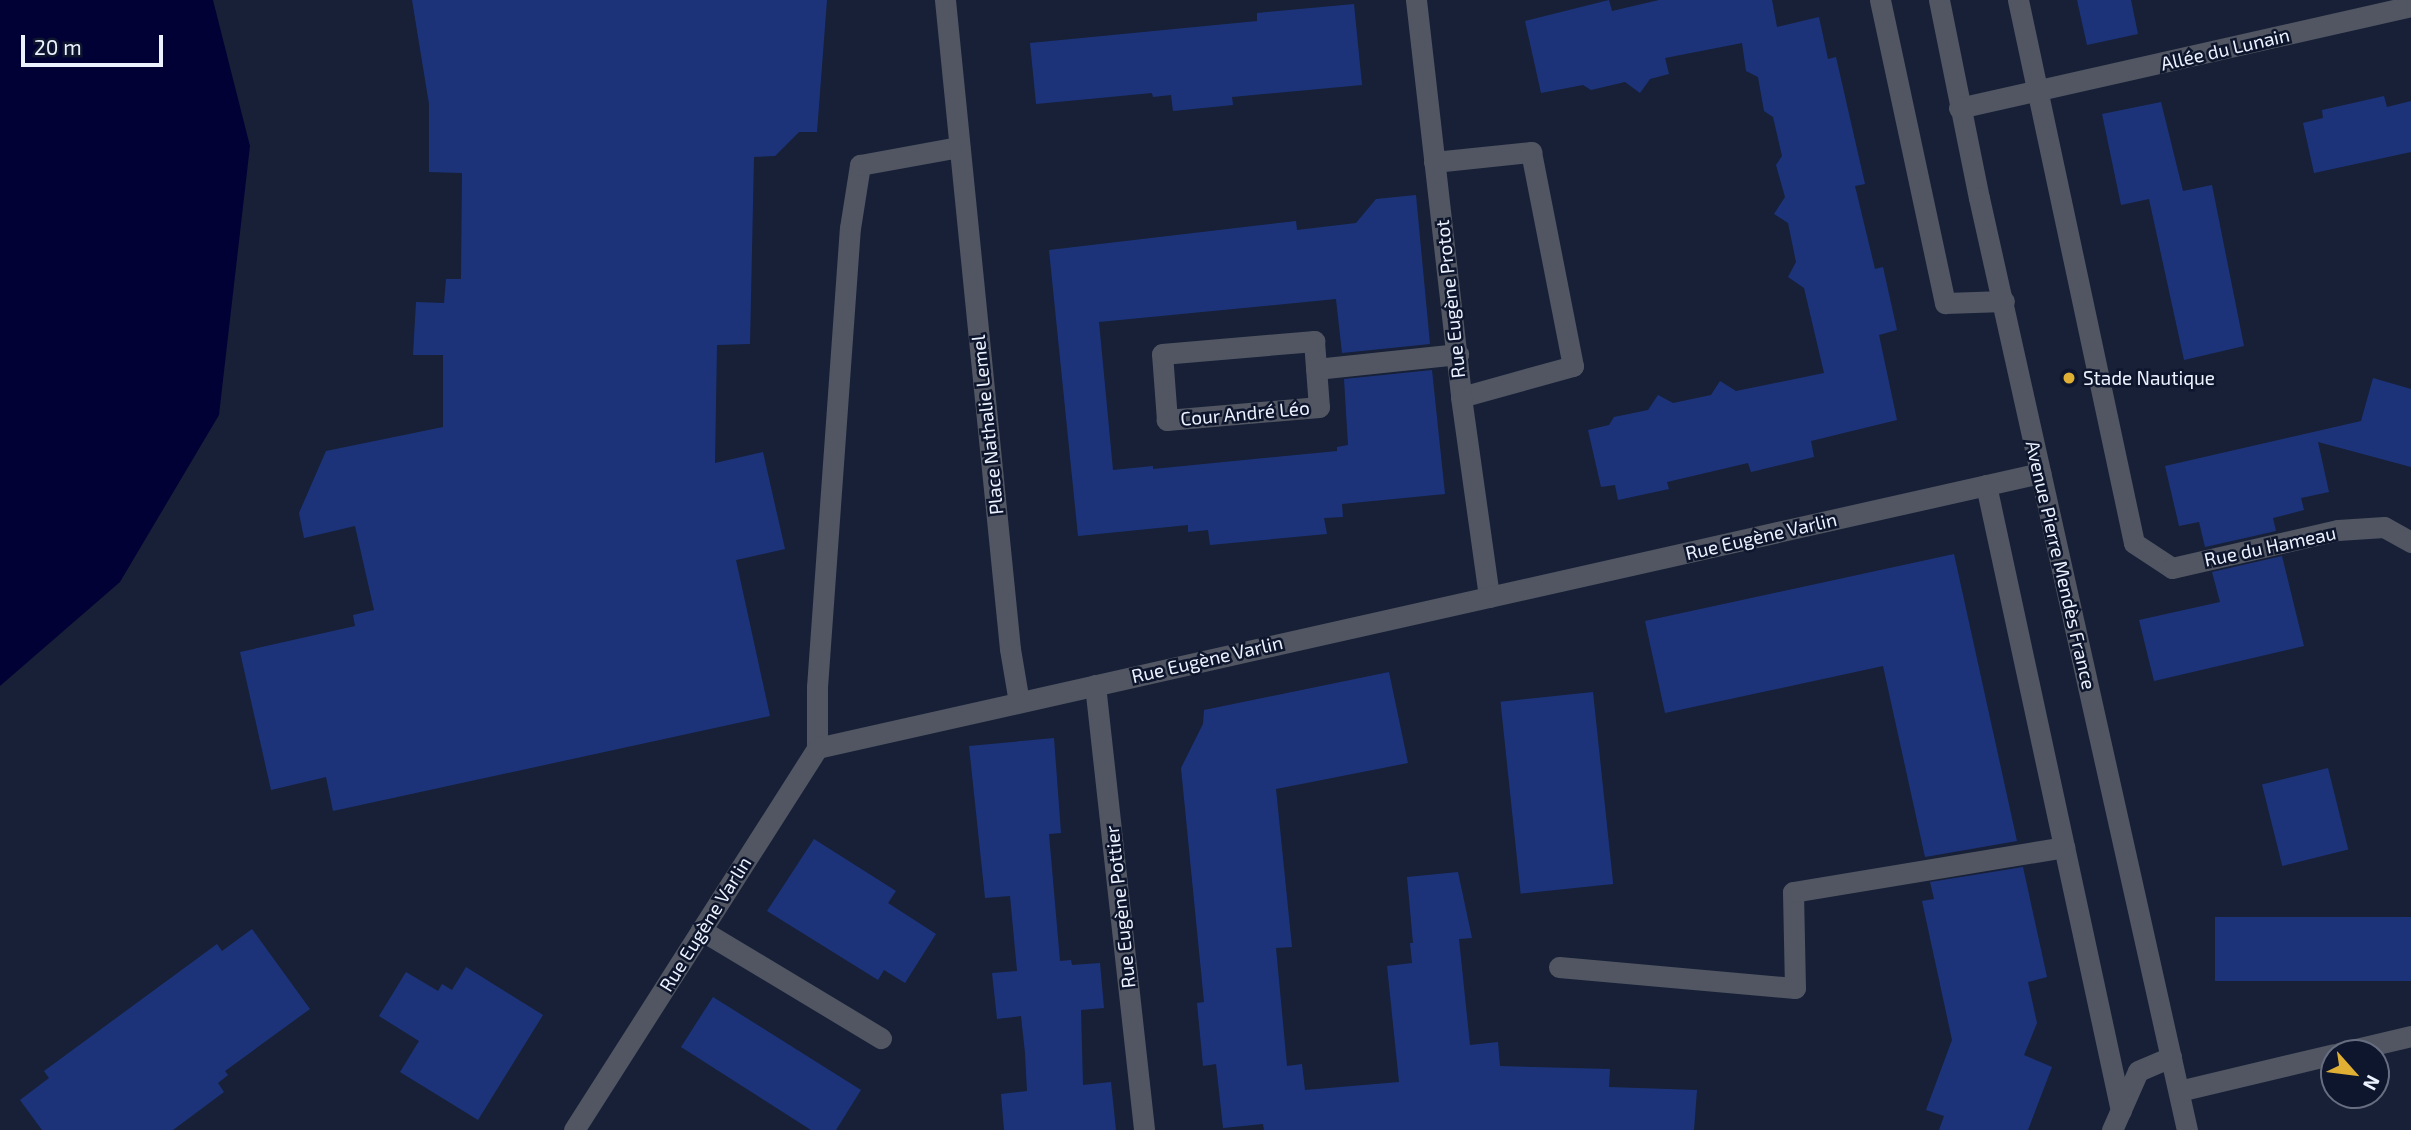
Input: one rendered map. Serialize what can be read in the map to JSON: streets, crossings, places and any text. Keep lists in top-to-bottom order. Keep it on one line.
{"streets":{"street":["Allée du Lunain","Rue Eugène Protot","Cour André Léo","Place Nathalie Lemel","Rue Eugène Varlin","Rue du Hameau","Avenue Pierre Mendès France","Rue Eugène Pottier"]},"crossings":[["Allée du Lunain","Rue du Hameau"],["Allée du Lunain","Avenue Pierre Mendès France"],["Rue Eugène Protot","Cour André Léo"],["Rue Eugène Protot","Rue Eugène Varlin"],["Place Nathalie Lemel","Rue Eugène Varlin"],["Rue Eugène Varlin","Avenue Pierre Mendès France"],["Rue Eugène Varlin","Rue Eugène Pottier"]],"places":["Stade Nautique"],"scale_bar":"20 m","north":"bottom right"}
